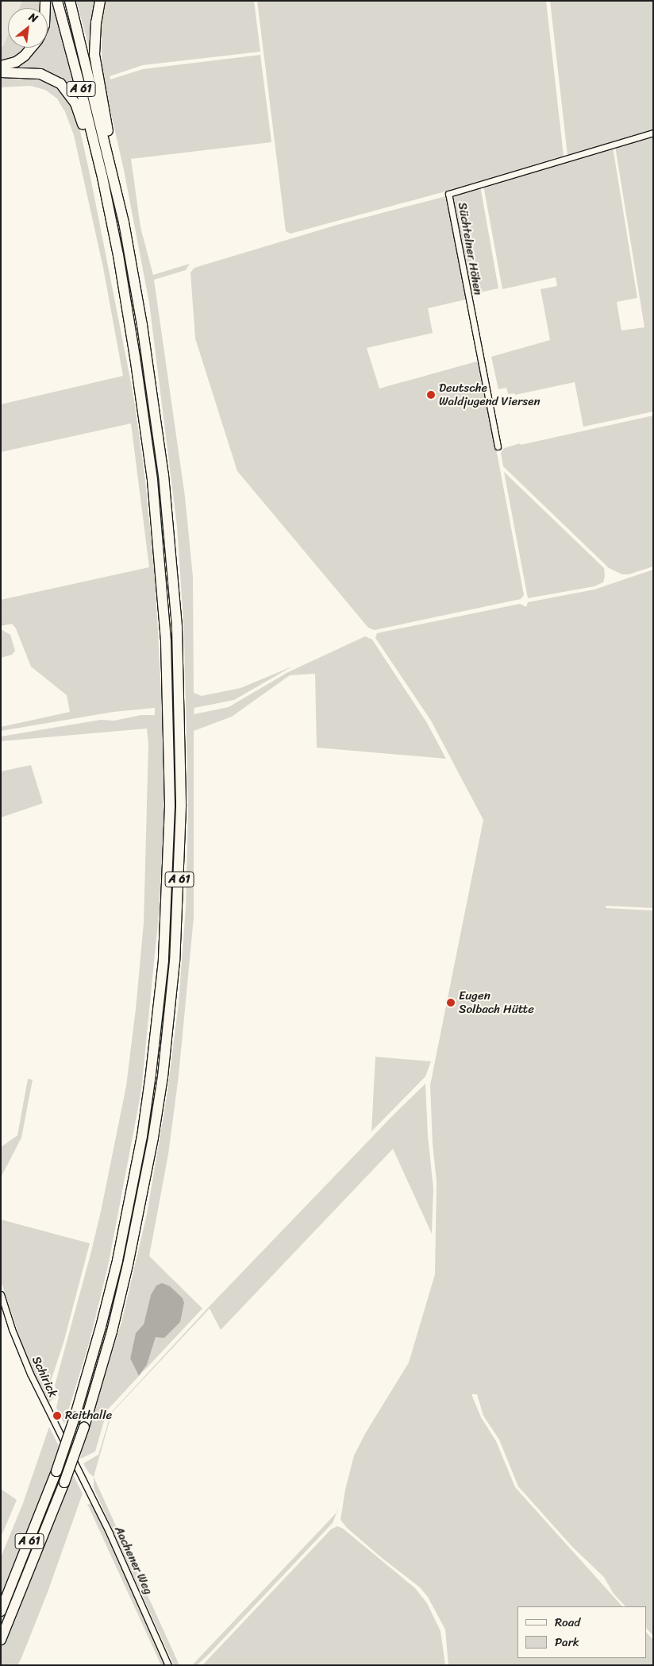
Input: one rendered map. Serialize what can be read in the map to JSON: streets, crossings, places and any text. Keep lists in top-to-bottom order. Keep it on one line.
{"streets":{"highway":["A 61"],"street":["Süchtelner Höhen","Schirick","Aachener Weg"]},"crossings":[["Schirick","Aachener Weg"]],"places":["Deutsche Waldjugend Viersen","Eugen Solbach Hütte","Reithalle"],"legend":["Road","Park"],"north":"top right"}
